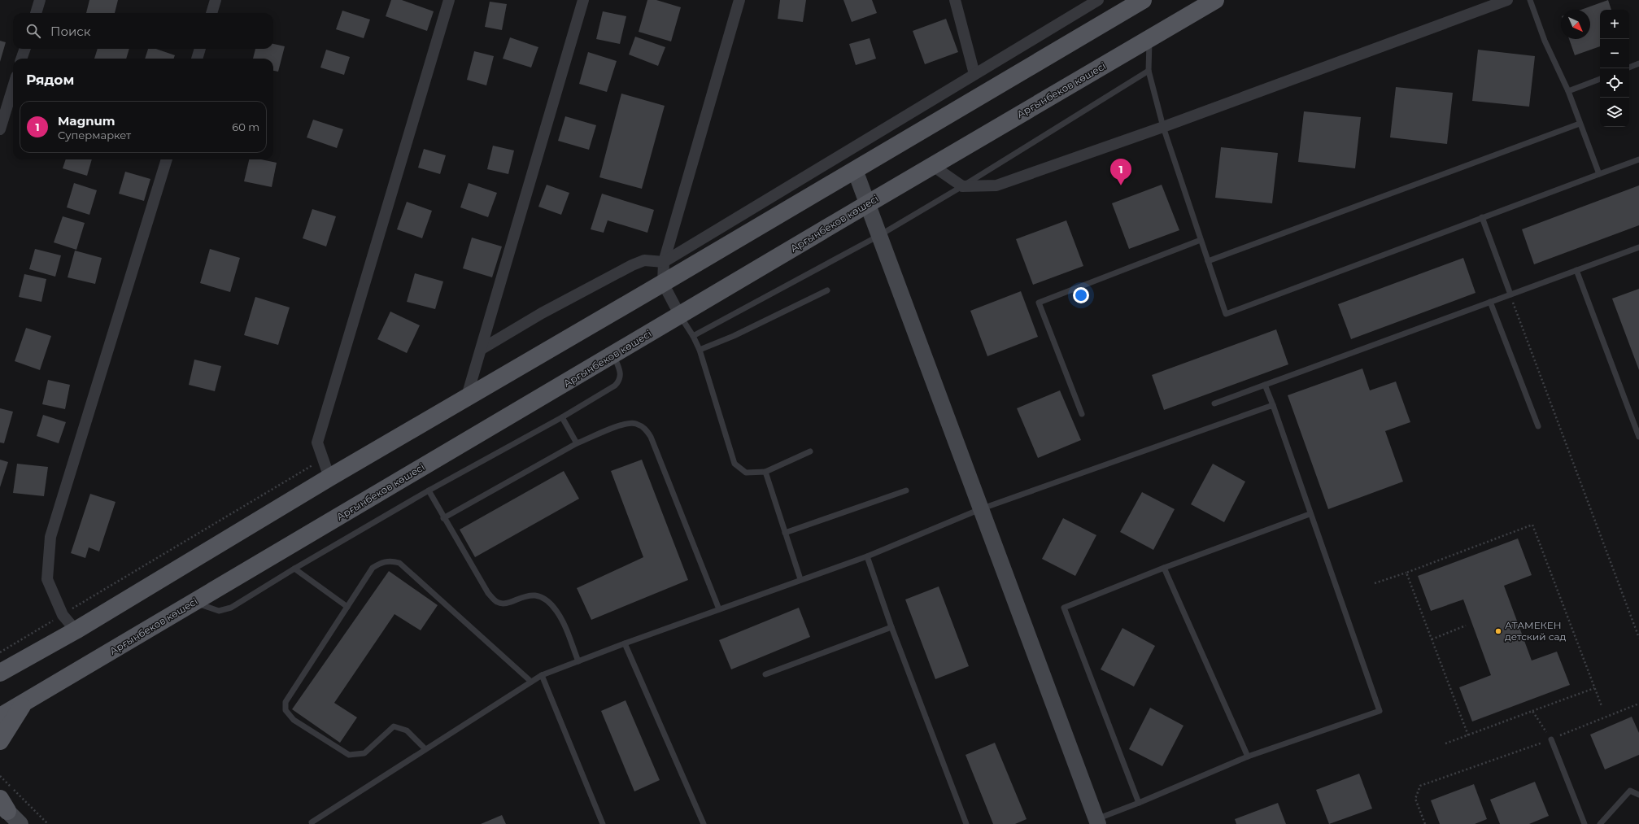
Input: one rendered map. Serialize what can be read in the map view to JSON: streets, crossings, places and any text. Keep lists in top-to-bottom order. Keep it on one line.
{"streets":{"main road":["Арғынбеков көшесі"]},"places":["АТАМЕКЕН детский сад"],"north":"bottom right","page":{"map_buttons":["+","−"],"search":"Поиск","heading":"Рядом","list":[{"mark":"1","name":"Magnum","note":"Супермаркет","value":"60 m"}],"pins":"1"}}
